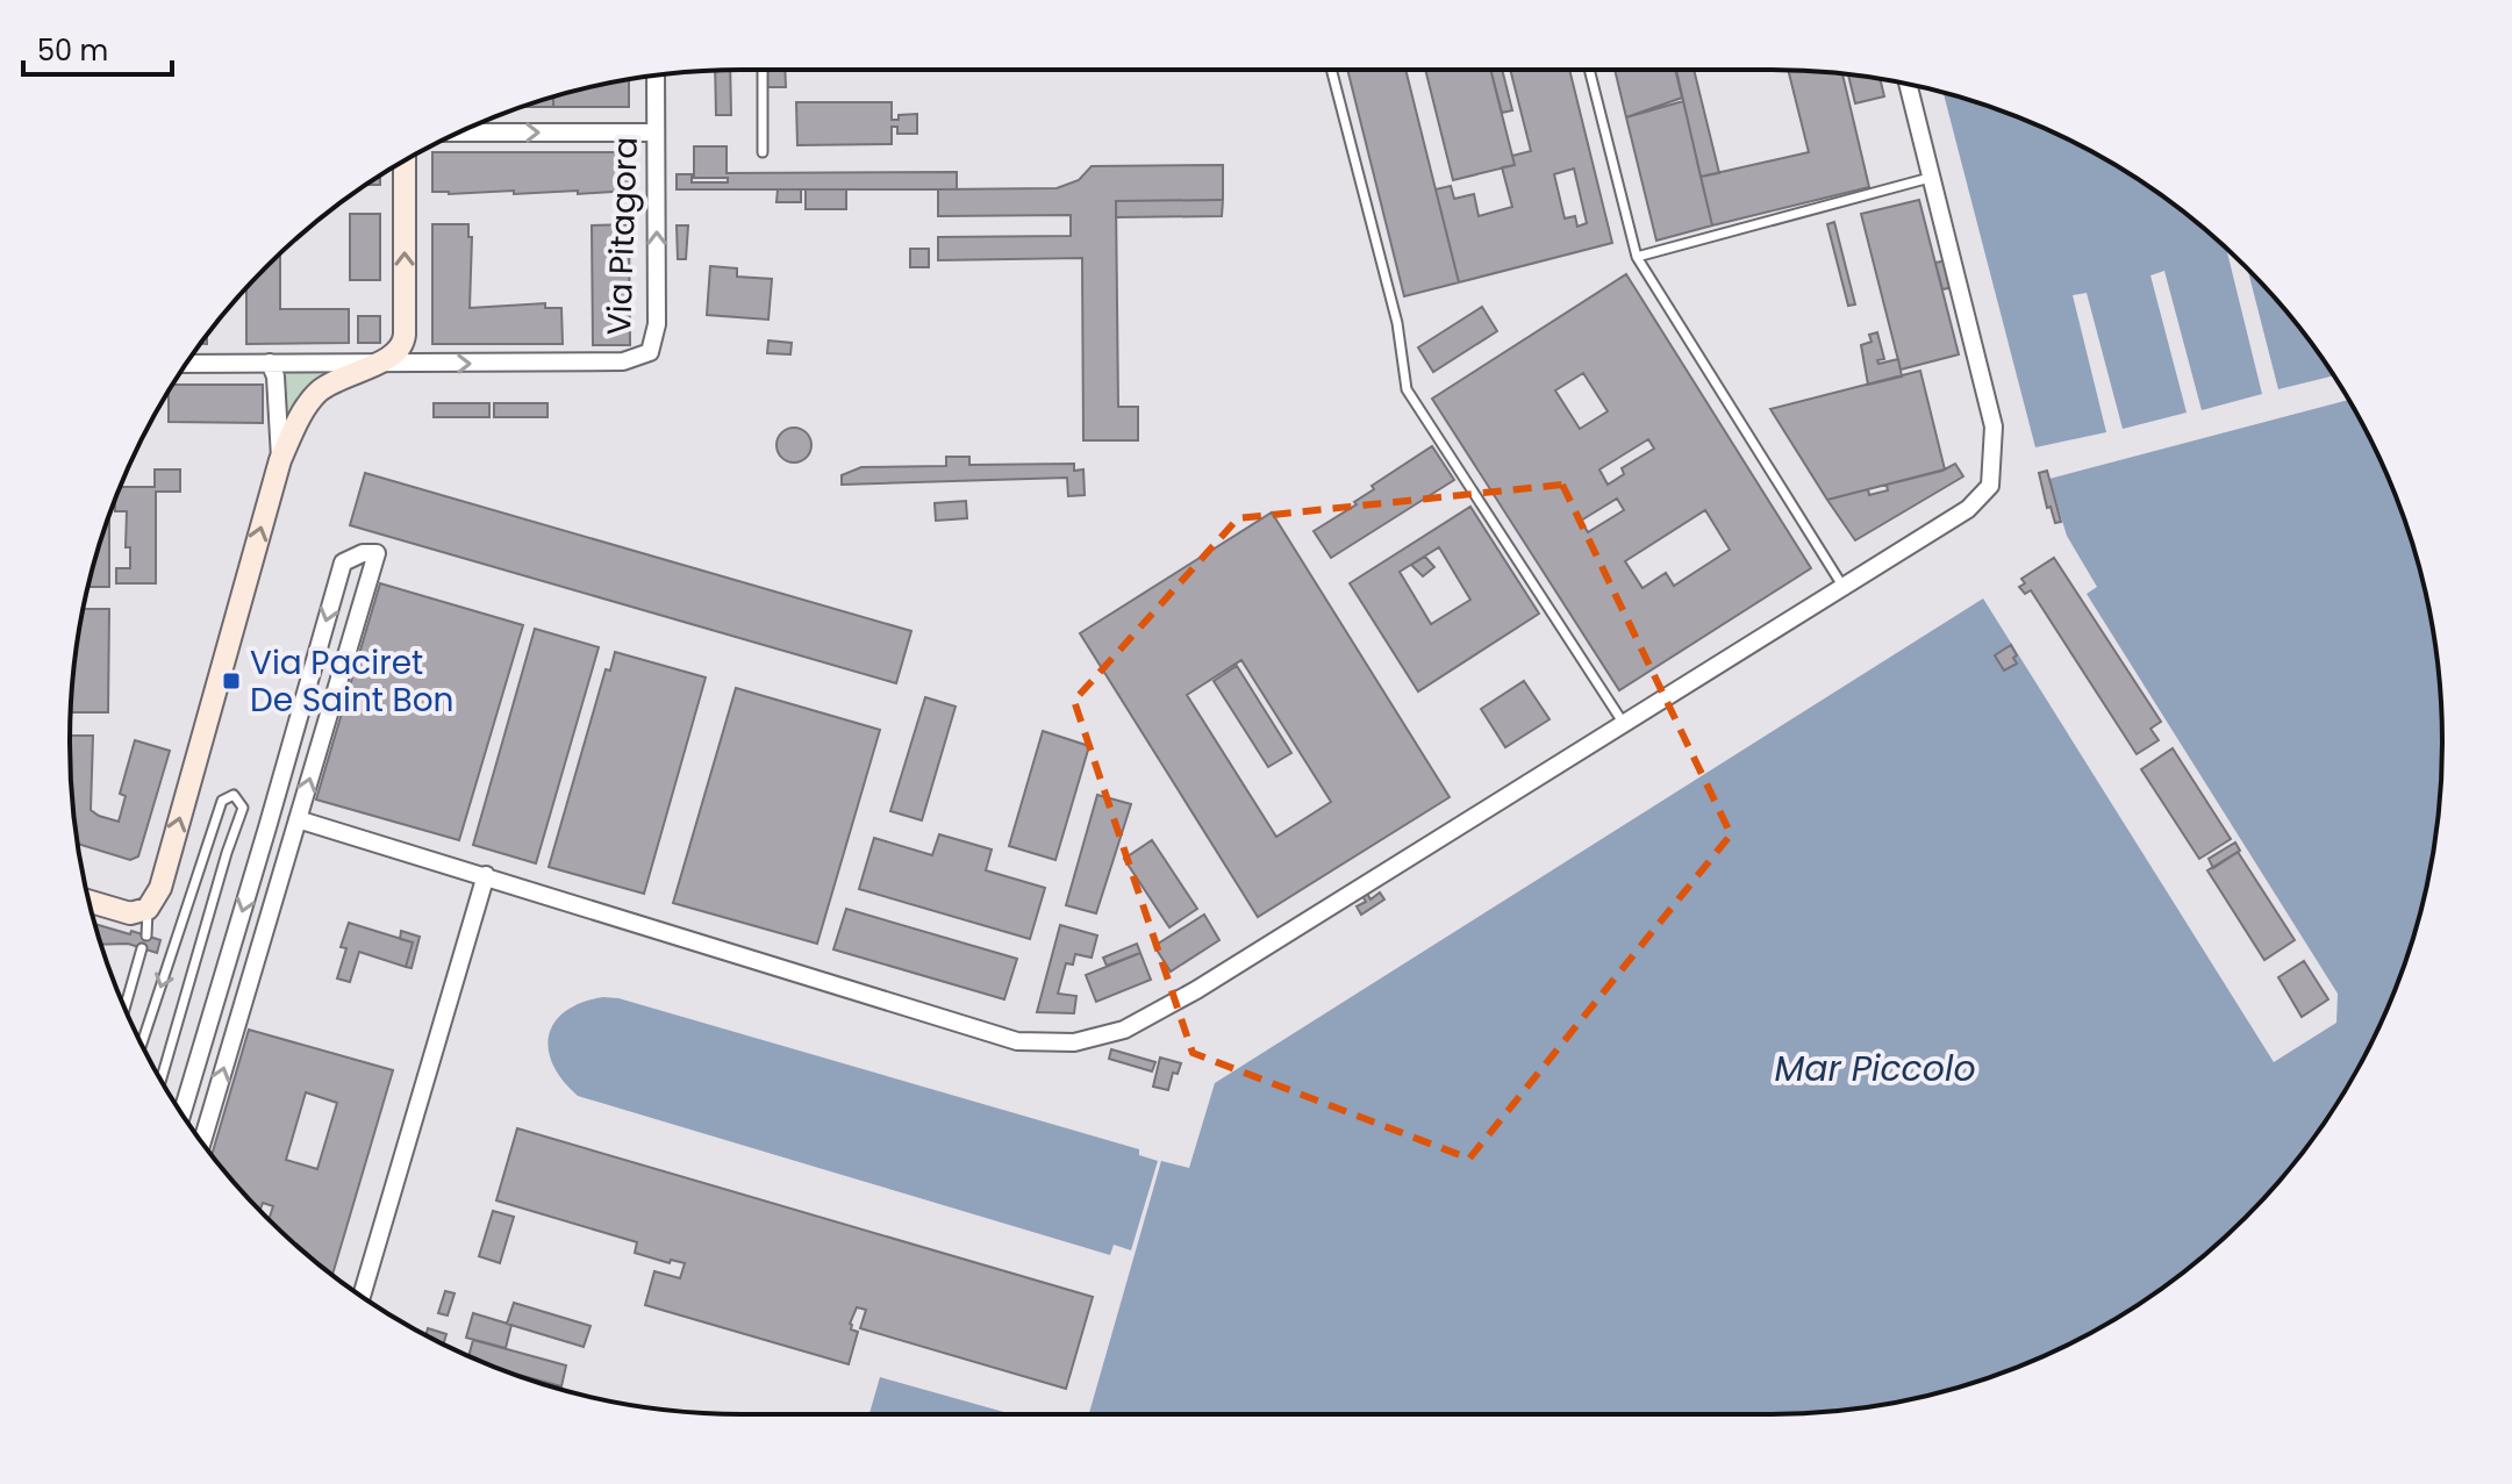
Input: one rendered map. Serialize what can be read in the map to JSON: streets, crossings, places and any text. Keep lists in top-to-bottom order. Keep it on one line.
{"streets":{"street":["Via Pitagora"]},"water":["Mar Piccolo"],"places":{"transit":["Via Paciret De Saint Bon"]},"scale_bar":"50 m"}
